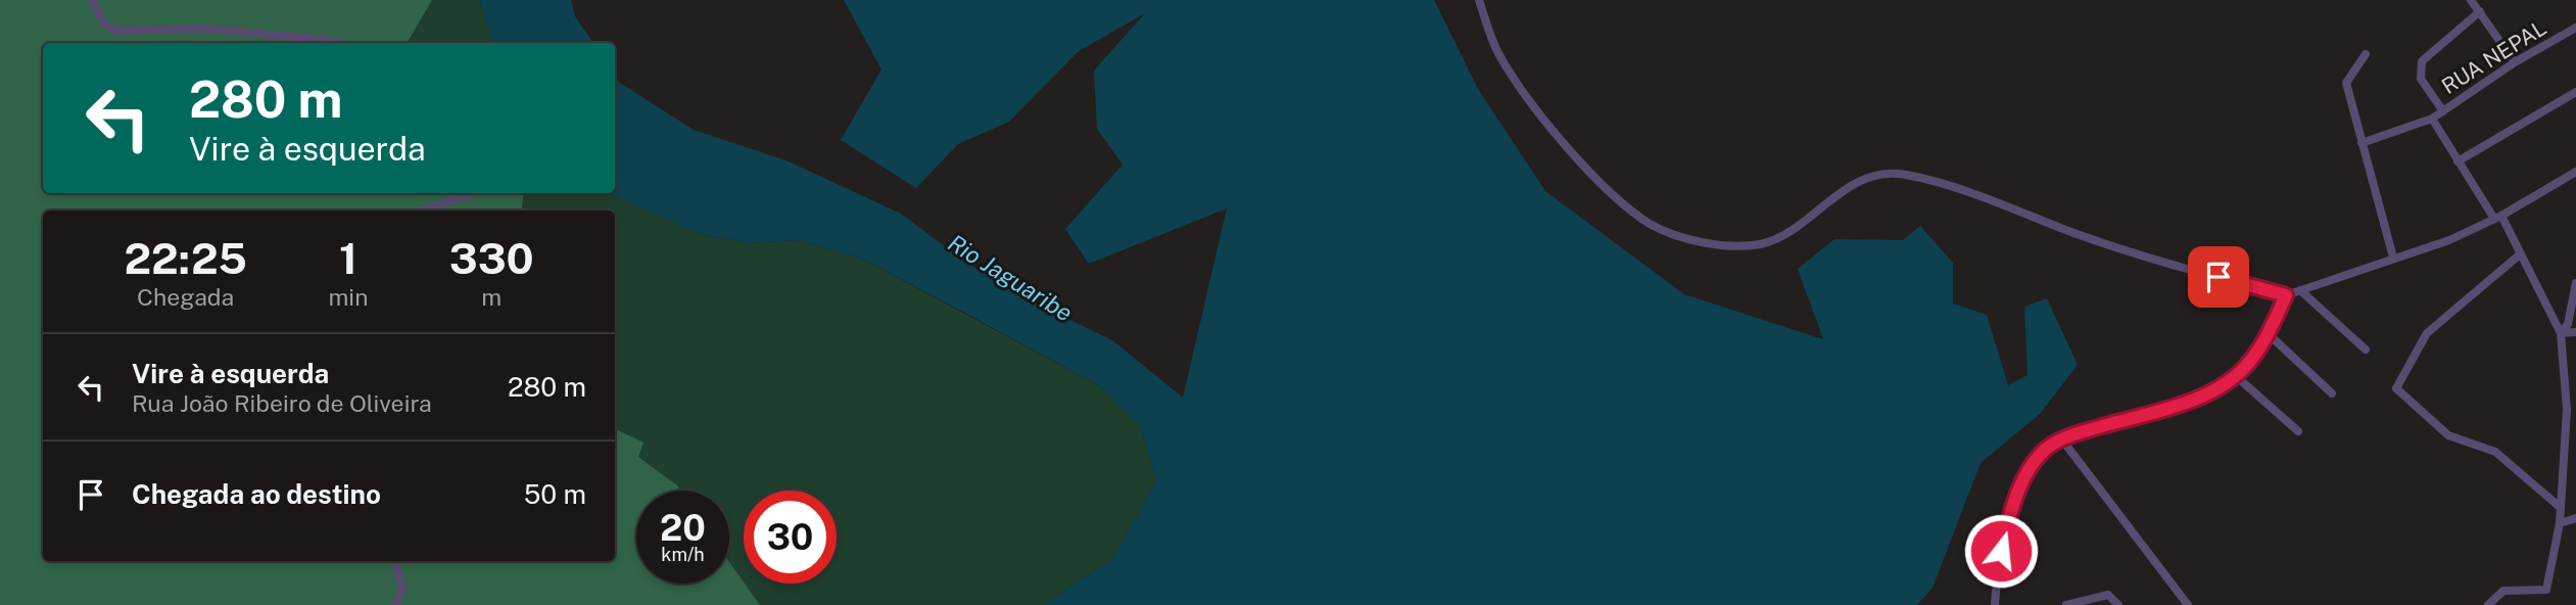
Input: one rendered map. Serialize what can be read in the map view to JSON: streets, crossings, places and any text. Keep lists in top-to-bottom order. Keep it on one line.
{"streets":{"street":["RUA NEPAL"]},"water":["Rio Jaguaribe"],"page":{"turn":["280 m","Vire à esquerda"],"eta":["22:25","Chegada","1","min","330","m"],"list":[{"name":"Vire à esquerda","note":"Rua João Ribeiro de Oliveira","value":"280 m"},{"name":"Chegada ao destino","value":"50 m"}],"speed":"20 km/h","limit":"30"}}
